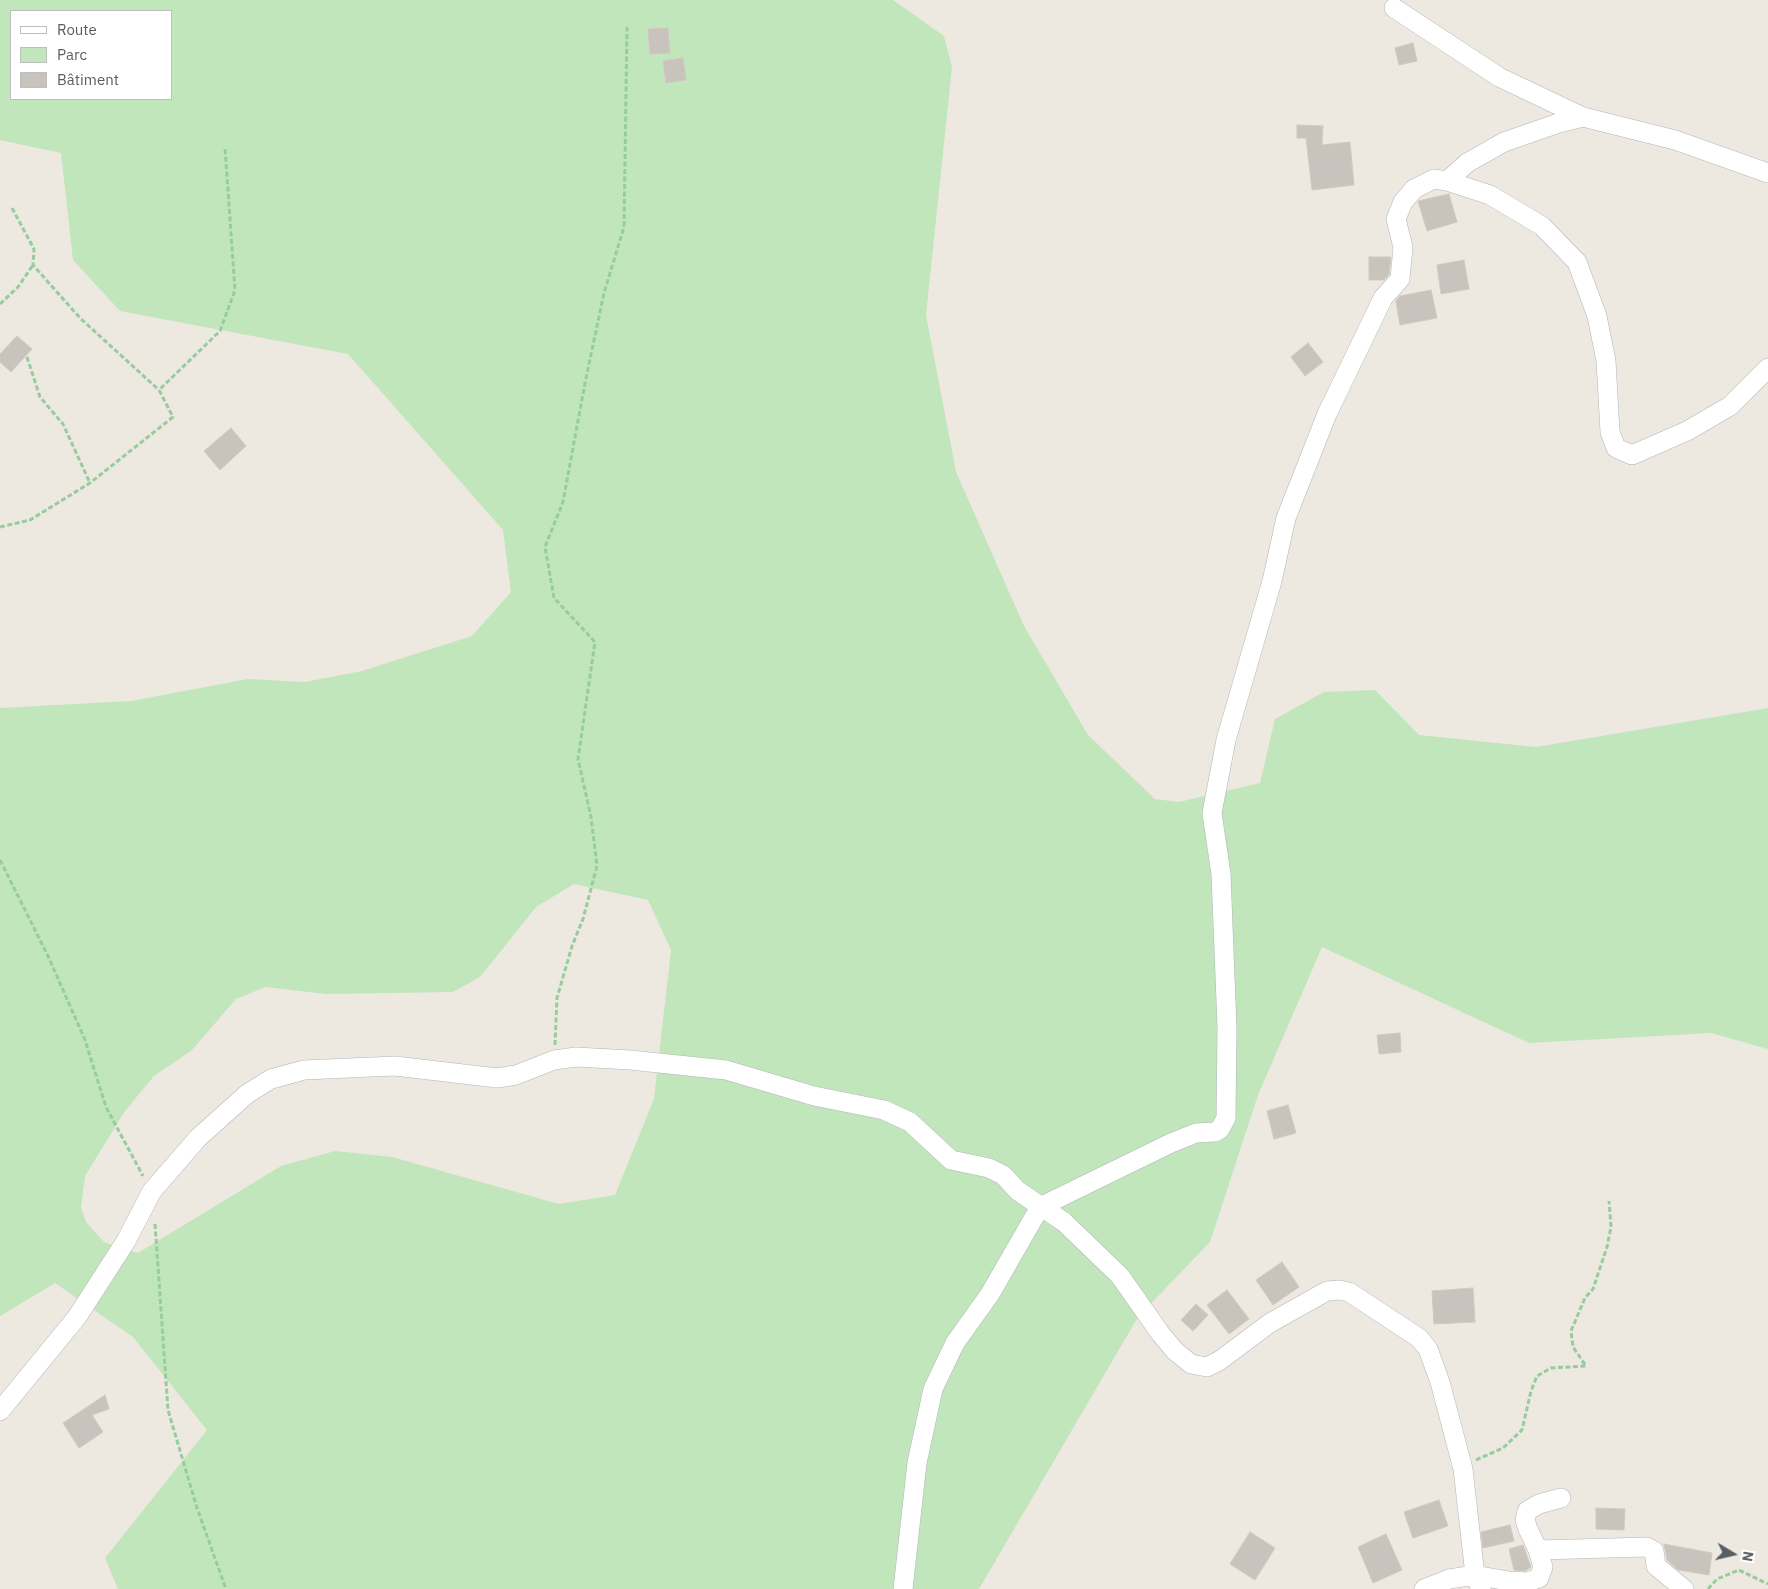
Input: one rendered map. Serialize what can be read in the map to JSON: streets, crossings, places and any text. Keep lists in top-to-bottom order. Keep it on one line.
{"legend":["Route","Parc","Bâtiment"],"north":"right"}
